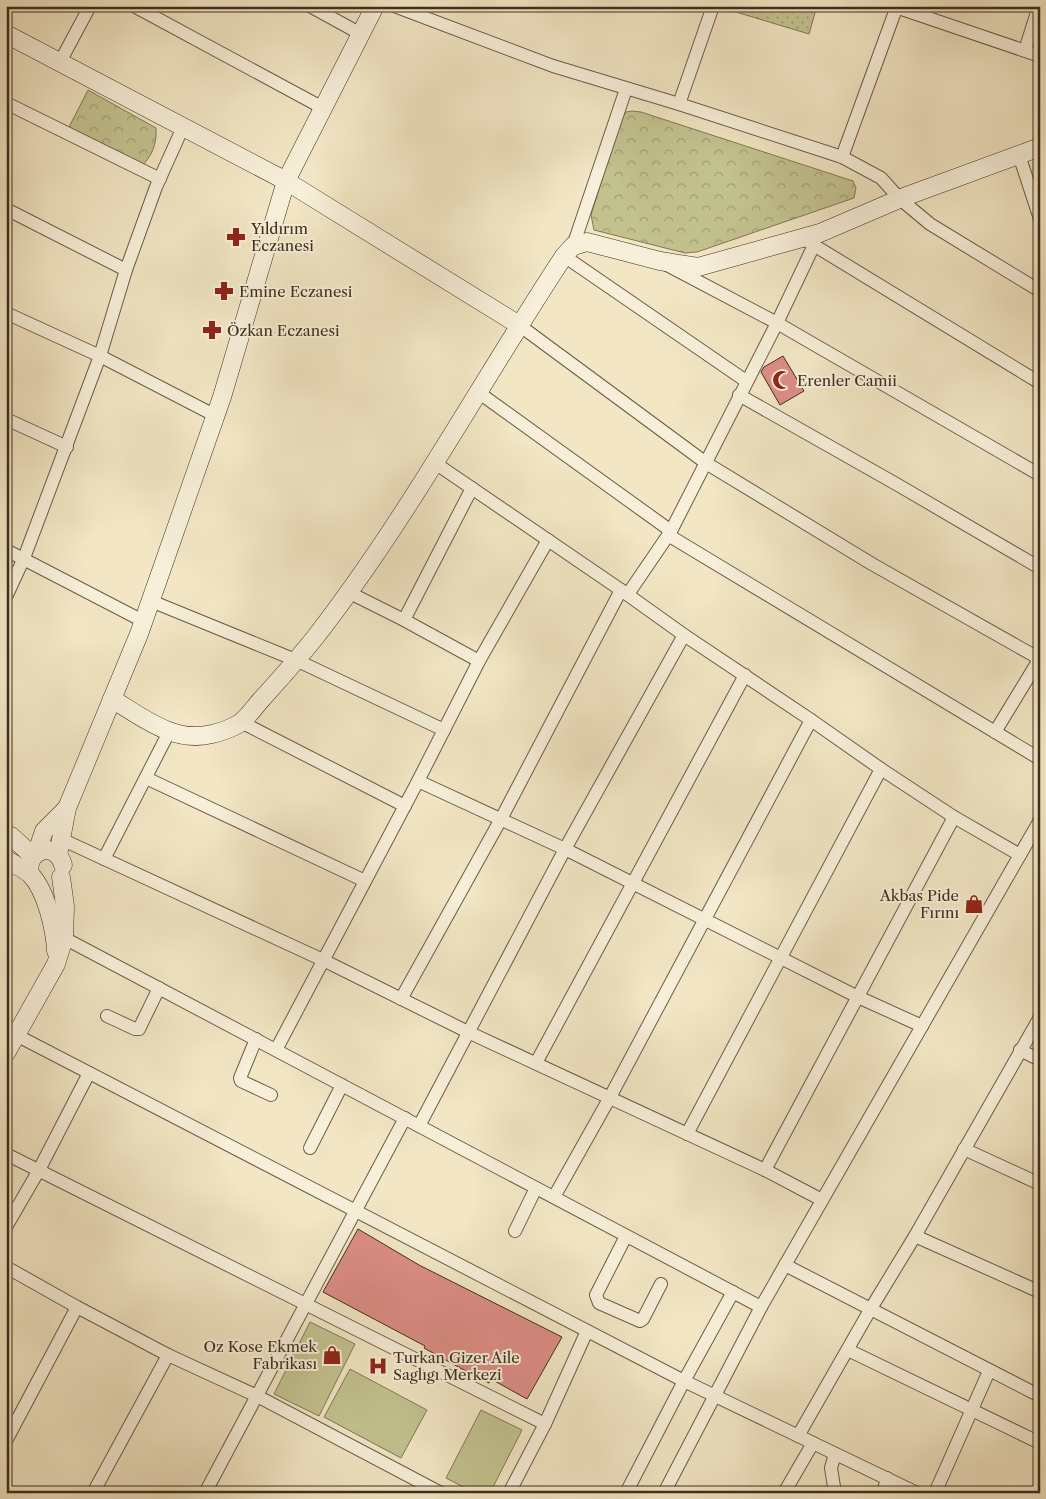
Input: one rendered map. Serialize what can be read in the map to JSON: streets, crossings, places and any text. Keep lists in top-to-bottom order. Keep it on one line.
{"places":{"pharmacy":["Yıldırım Eczanesi","Emine Eczanesi","Özkan Eczanesi"],"mosque":["Erenler Camii"],"shop":["Akbas Pide Fırını","Oz Kose Ekmek Fabrikası"],"hospital":["Turkan Gizer Aile Saglıgı Merkezi"]}}
